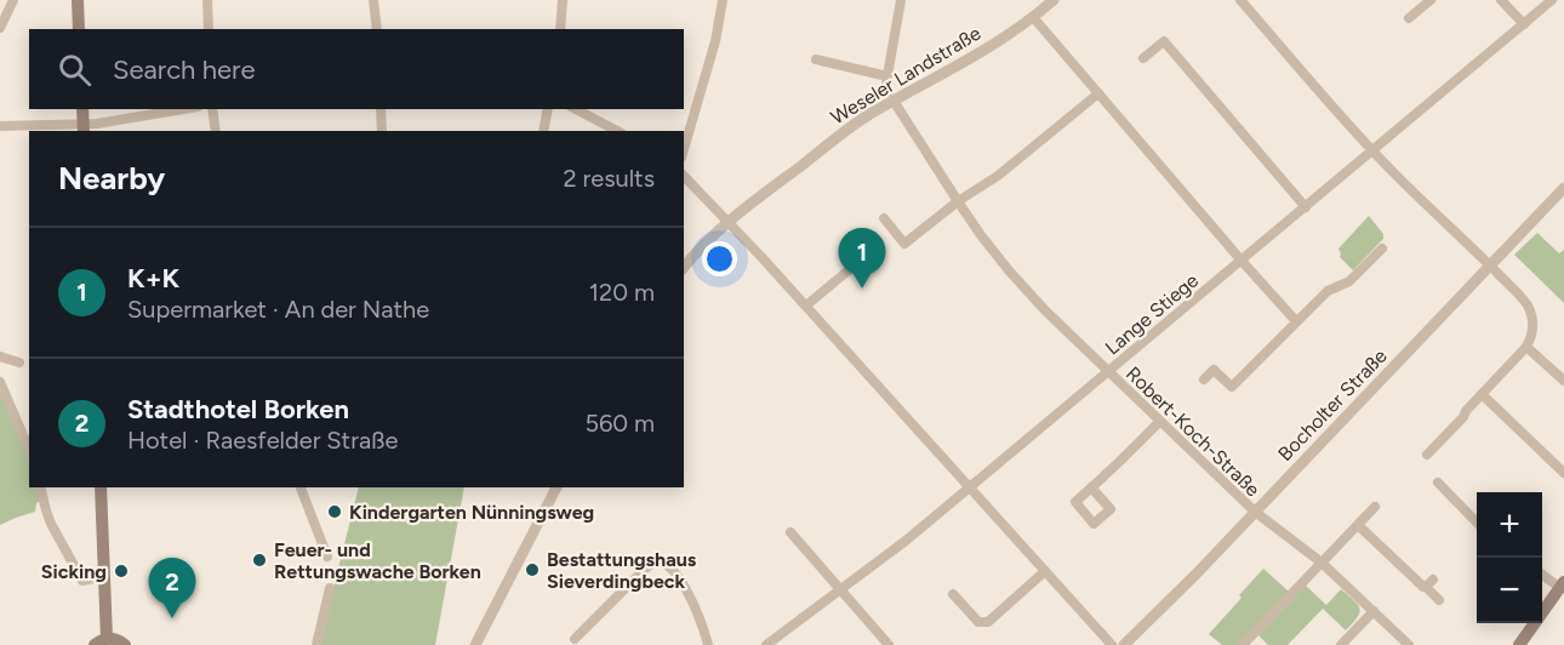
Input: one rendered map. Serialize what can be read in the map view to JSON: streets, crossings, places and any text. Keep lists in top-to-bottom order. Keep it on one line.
{"streets":{"street":["Weseler Landstraße","Lange Stiege","Bocholter Straße","Robert-Koch-Straße"]},"crossings":[["Weseler Landstraße","Robert-Koch-Straße"],["Lange Stiege","Robert-Koch-Straße"],["Bocholter Straße","Robert-Koch-Straße"]],"places":["Kindergarten Nünningsweg","Feuer- und Rettungswache Borken","Bestattungshaus Sieverdingbeck","Sicking"],"page":{"search":"Search here","heading":["Nearby","2 results"],"list":[{"mark":"1","name":"K+K","note":"Supermarket · An der Nathe","value":"120 m"},{"mark":"2","name":"Stadthotel Borken","note":"Hotel · Raesfelder Straße","value":"560 m"}],"pins":["1","2"],"map_buttons":["+","−"]}}
